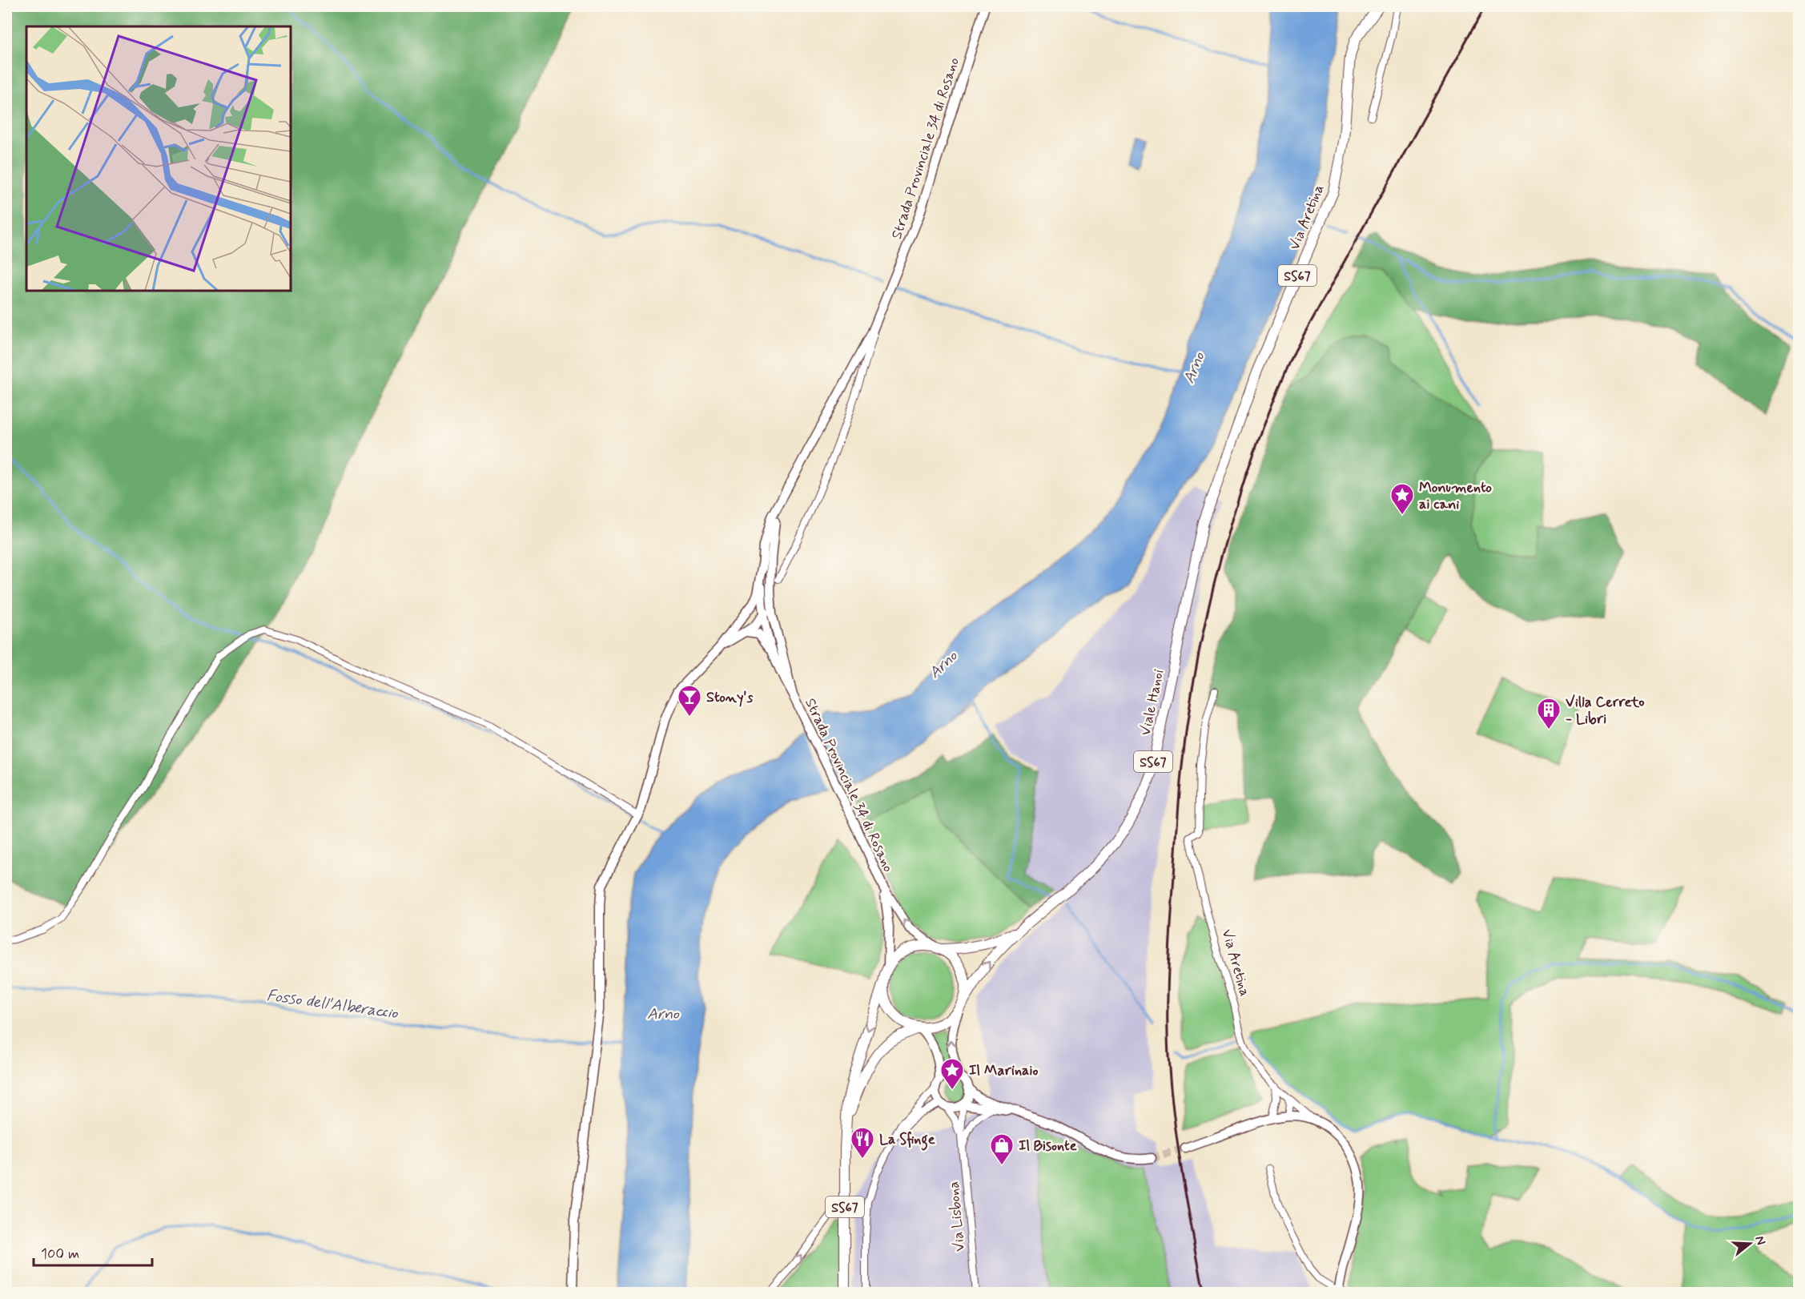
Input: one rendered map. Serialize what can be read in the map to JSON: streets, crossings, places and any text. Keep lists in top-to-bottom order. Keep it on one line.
{"streets":{"main road":["Strada Provinciale 34 di Rosano","Via Aretina","SS67","Viale Hanoi"],"street":["Via Lisbona"]},"crossings":[["Strada Provinciale 34 di Rosano","SS67"],["Strada Provinciale 34 di Rosano","Viale Hanoi"],["Via Aretina","Viale Hanoi"],["SS67","Viale Hanoi"],["Viale Hanoi","Via Lisbona"]],"water":["Arno","Fosso dell'Alberaccio"],"places":{"place":["Monumento ai cani","Il Marinaio"],"bar":["Stony's"],"building":["Villa Cerreto - Libri"],"restaurant":["La Sfinge"],"shop":["Il Bisonte"]},"scale_bar":"100 m","north":"right"}
